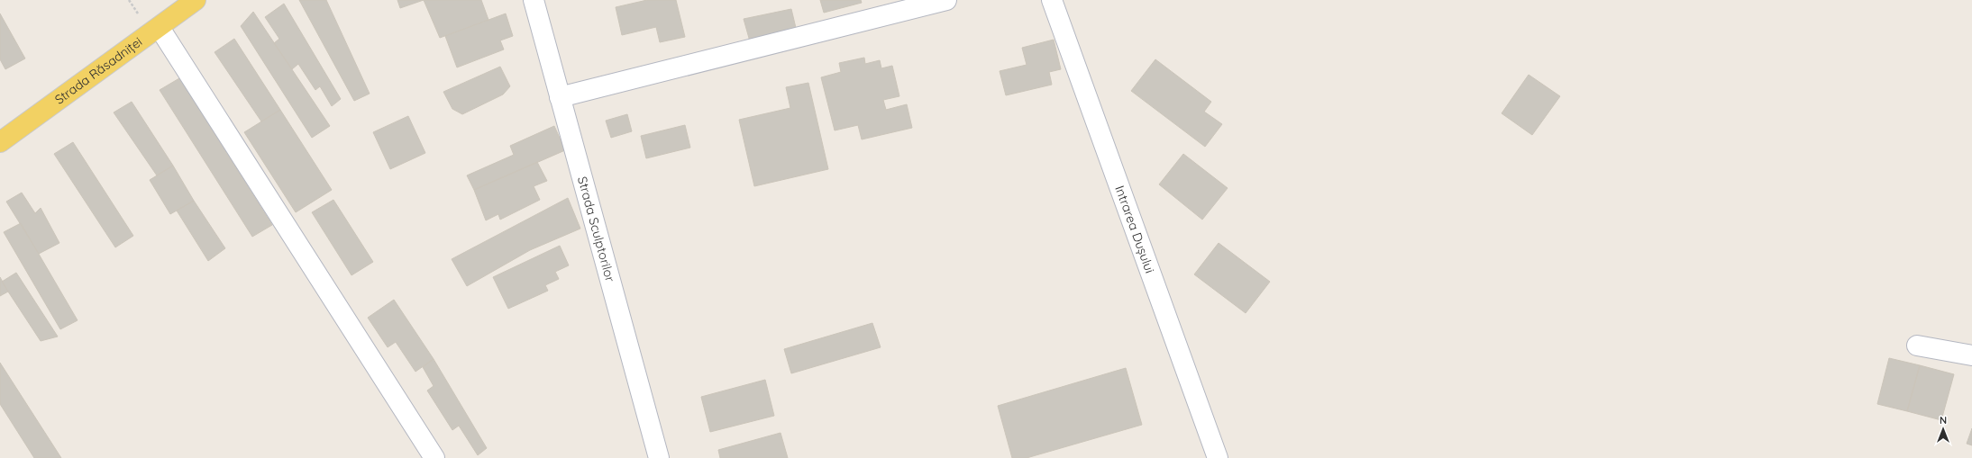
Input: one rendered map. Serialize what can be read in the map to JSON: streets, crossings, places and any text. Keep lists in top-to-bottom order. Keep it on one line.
{"streets":{"main road":["Strada Răsadniței"],"street":["Intrarea Dușului","Strada Sculptorilor"]},"north":"top"}
